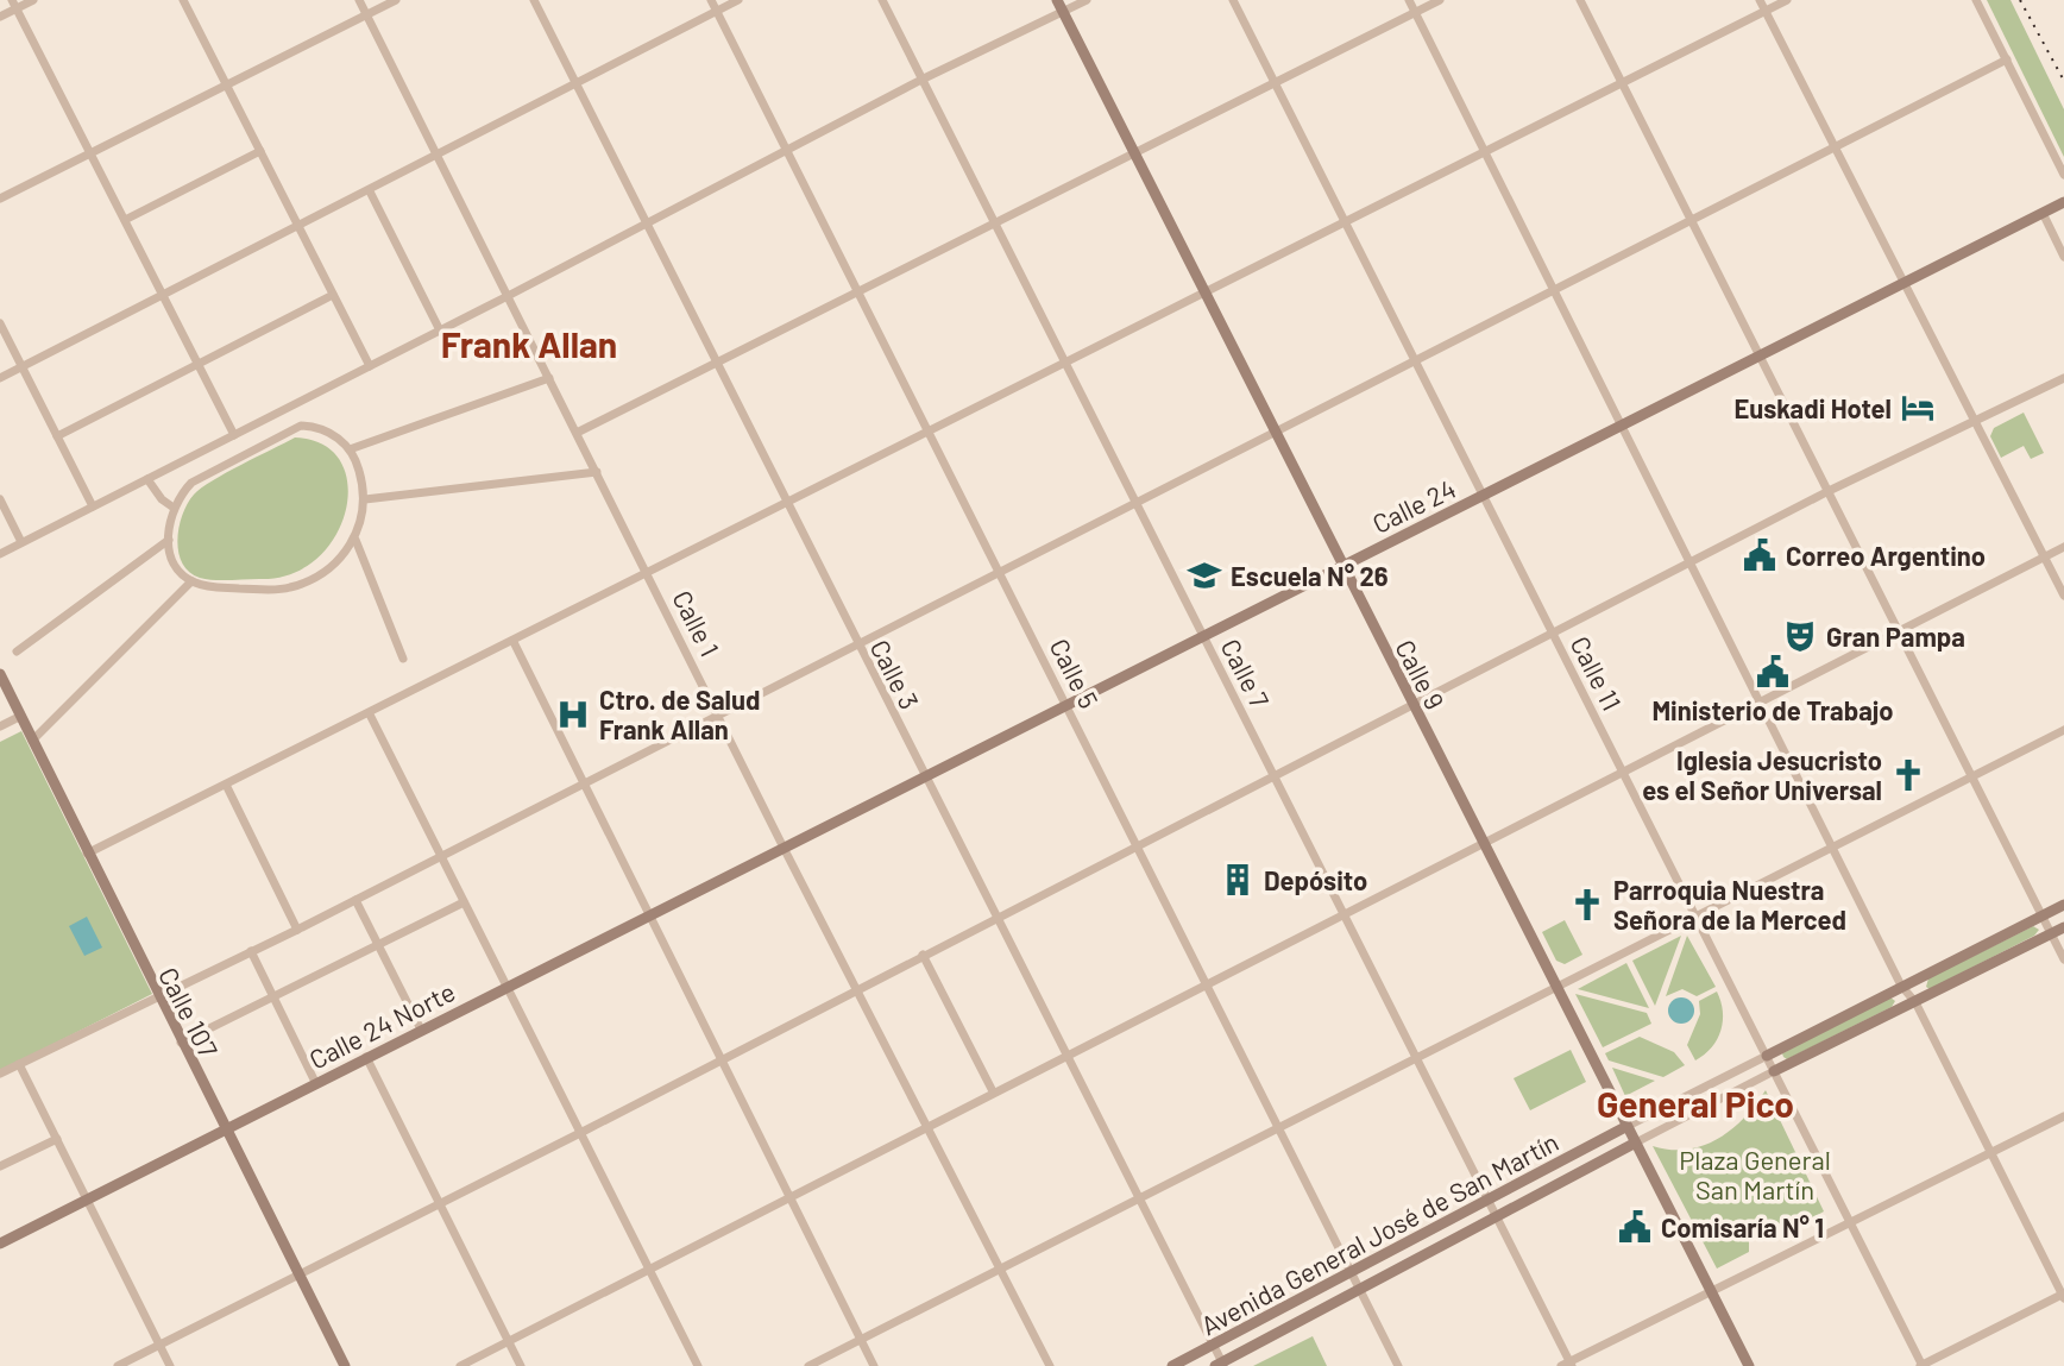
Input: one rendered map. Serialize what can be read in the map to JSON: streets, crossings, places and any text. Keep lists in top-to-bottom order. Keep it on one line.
{"streets":{"main road":["Calle 24","Calle 9","Calle 107","Calle 24 Norte","Avenida General José de San Martín"],"street":["Calle 1","Calle 5","Calle 7","Calle 11","Calle 3"]},"crossings":[["Calle 24","Calle 1"],["Calle 24","Calle 5"],["Calle 24","Calle 7"],["Calle 24","Calle 11"],["Calle 24","Calle 3"],["Calle 24","Calle 9"],["Calle 24","Calle 24 Norte"],["Calle 1","Calle 24 Norte"],["Calle 5","Avenida General José de San Martín"],["Calle 7","Avenida General José de San Martín"],["Calle 11","Avenida General José de San Martín"],["Calle 3","Avenida General José de San Martín"],["Calle 9","Avenida General José de San Martín"],["Calle 107","Calle 24 Norte"]],"districts":["Frank Allan","General Pico"],"parks":["Plaza General San Martín"],"places":{"hotel":["Euskadi Hotel"],"public building":["Correo Argentino","Ministerio de Trabajo","Comisaría N° 1"],"school or university":["Escuela N° 26"],"theatre":["Gran Pampa"],"hospital":["Ctro. de Salud Frank Allan"],"church":["Iglesia Jesucristo es el Señor Universal","Parroquia Nuestra Señora de la Merced"],"building":["Depósito"]}}
